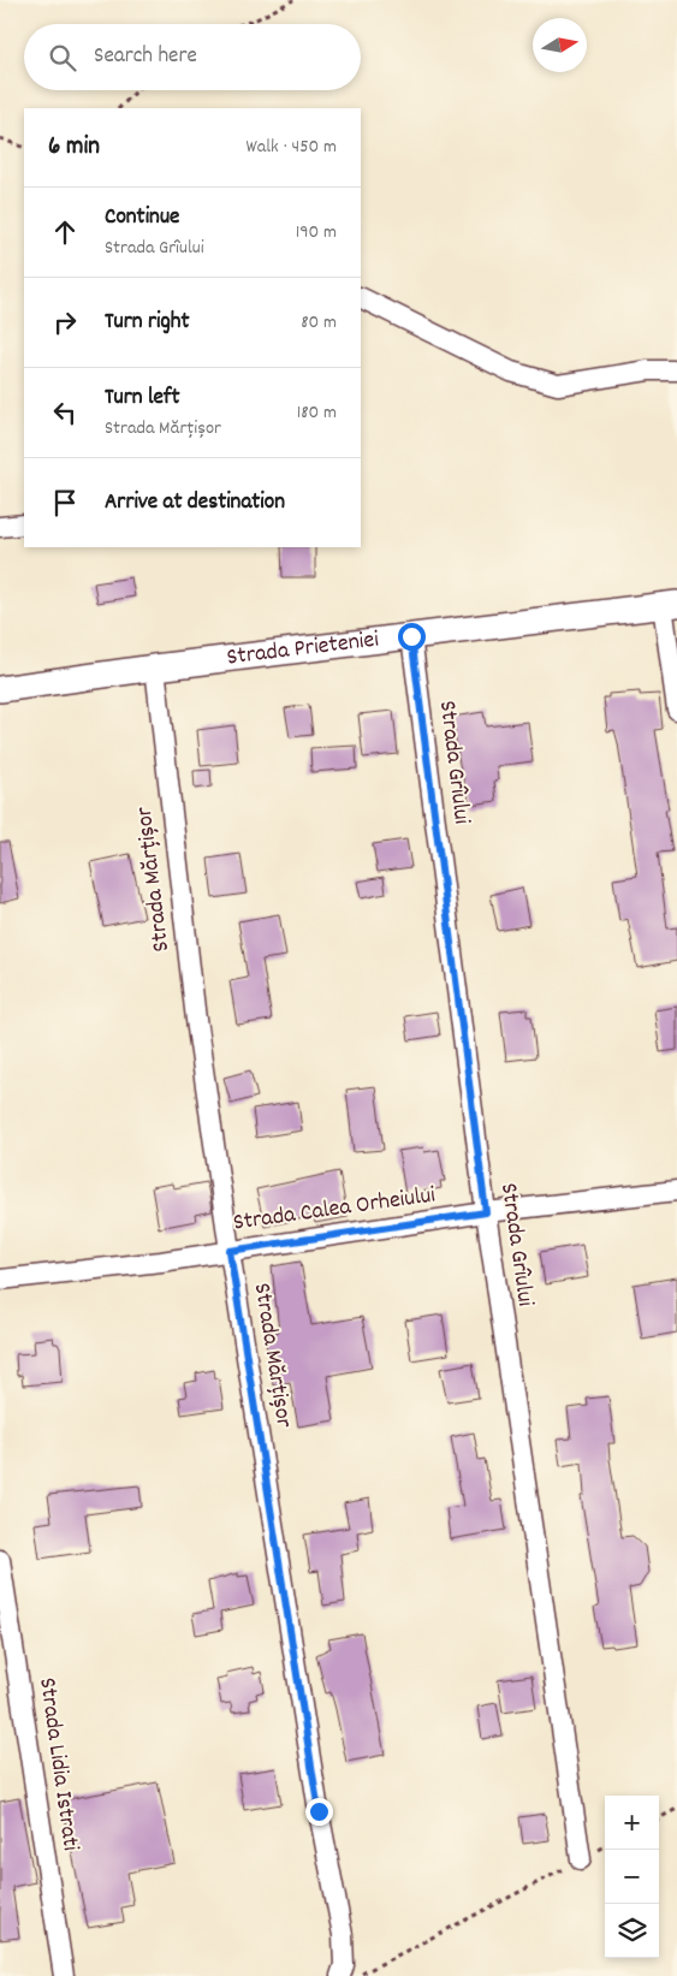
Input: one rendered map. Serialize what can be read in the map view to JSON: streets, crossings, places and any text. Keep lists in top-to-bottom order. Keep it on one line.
{"streets":{"street":["Strada Prieteniei","Strada Grîului","Strada Mărțișor","Strada Calea Orheiului","Strada Lidia Istrati"]},"crossings":[["Strada Prieteniei","Strada Grîului"],["Strada Prieteniei","Strada Mărțișor"],["Strada Grîului","Strada Calea Orheiului"],["Strada Mărțișor","Strada Calea Orheiului"]],"north":"right","page":{"search":"Search here","heading":["6 min","Walk · 450 m"],"list":[["Continue","Strada Grîului","190 m"],["Turn right","80 m"],["Turn left","Strada Mărțișor","180 m"],"Arrive at destination"],"map_buttons":["+","−"]}}
